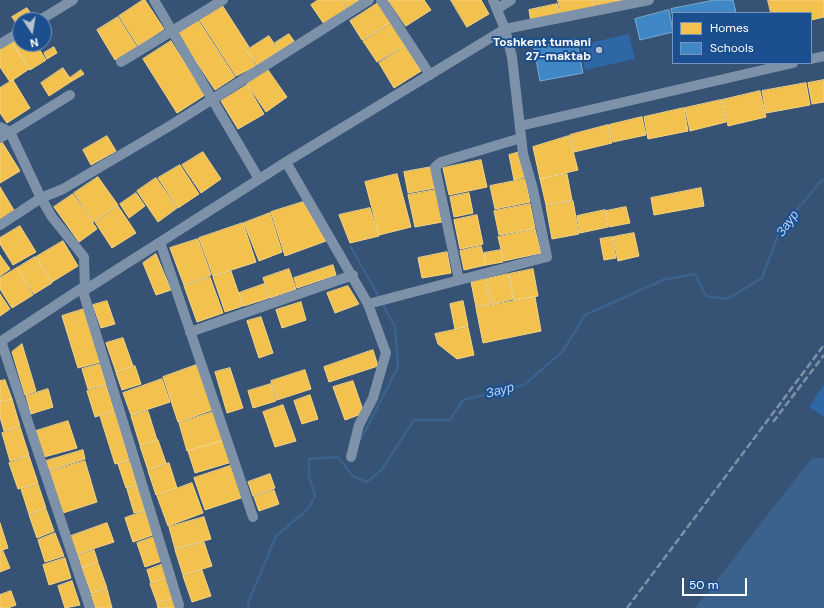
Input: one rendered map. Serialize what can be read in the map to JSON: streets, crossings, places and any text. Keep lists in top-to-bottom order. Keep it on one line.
{"water":["Заур"],"places":["Toshkent tumani 27-maktab"],"legend":["Homes","Schools"],"scale_bar":"50 m","north":"bottom"}
